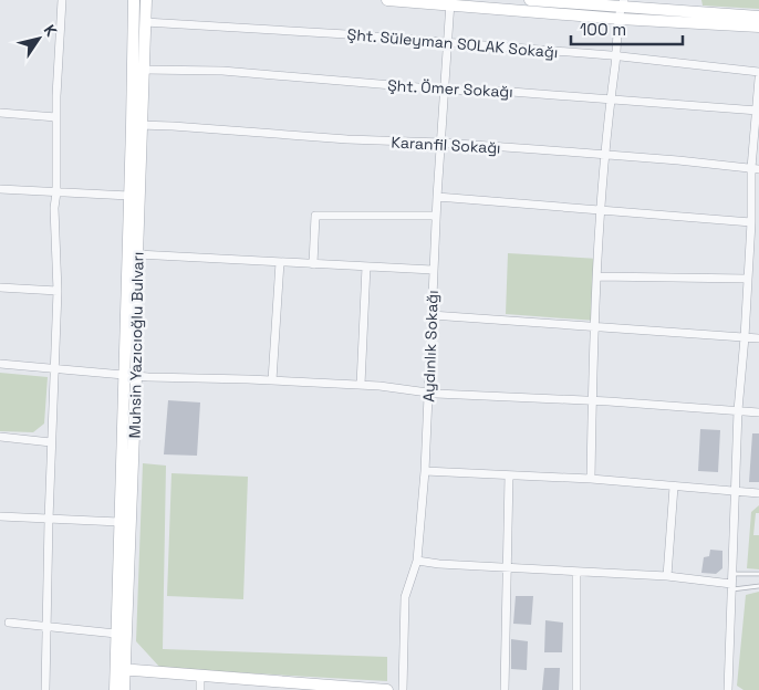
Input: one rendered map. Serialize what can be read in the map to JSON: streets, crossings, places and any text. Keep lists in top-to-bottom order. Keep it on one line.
{"streets":{"main road":["Muhsin Yazıcıoğlu Bulvarı"],"street":["Şht. Süleyman SOLAK Sokağı","Şht. Ömer Sokağı","Karanfil Sokağı","Aydınlık Sokağı"]},"crossings":[["Şht. Süleyman SOLAK Sokağı","Muhsin Yazıcıoğlu Bulvarı"],["Şht. Süleyman SOLAK Sokağı","Aydınlık Sokağı"],["Şht. Ömer Sokağı","Muhsin Yazıcıoğlu Bulvarı"],["Şht. Ömer Sokağı","Aydınlık Sokağı"],["Karanfil Sokağı","Muhsin Yazıcıoğlu Bulvarı"],["Karanfil Sokağı","Aydınlık Sokağı"]],"scale_bar":"100 m","north":"top right"}
